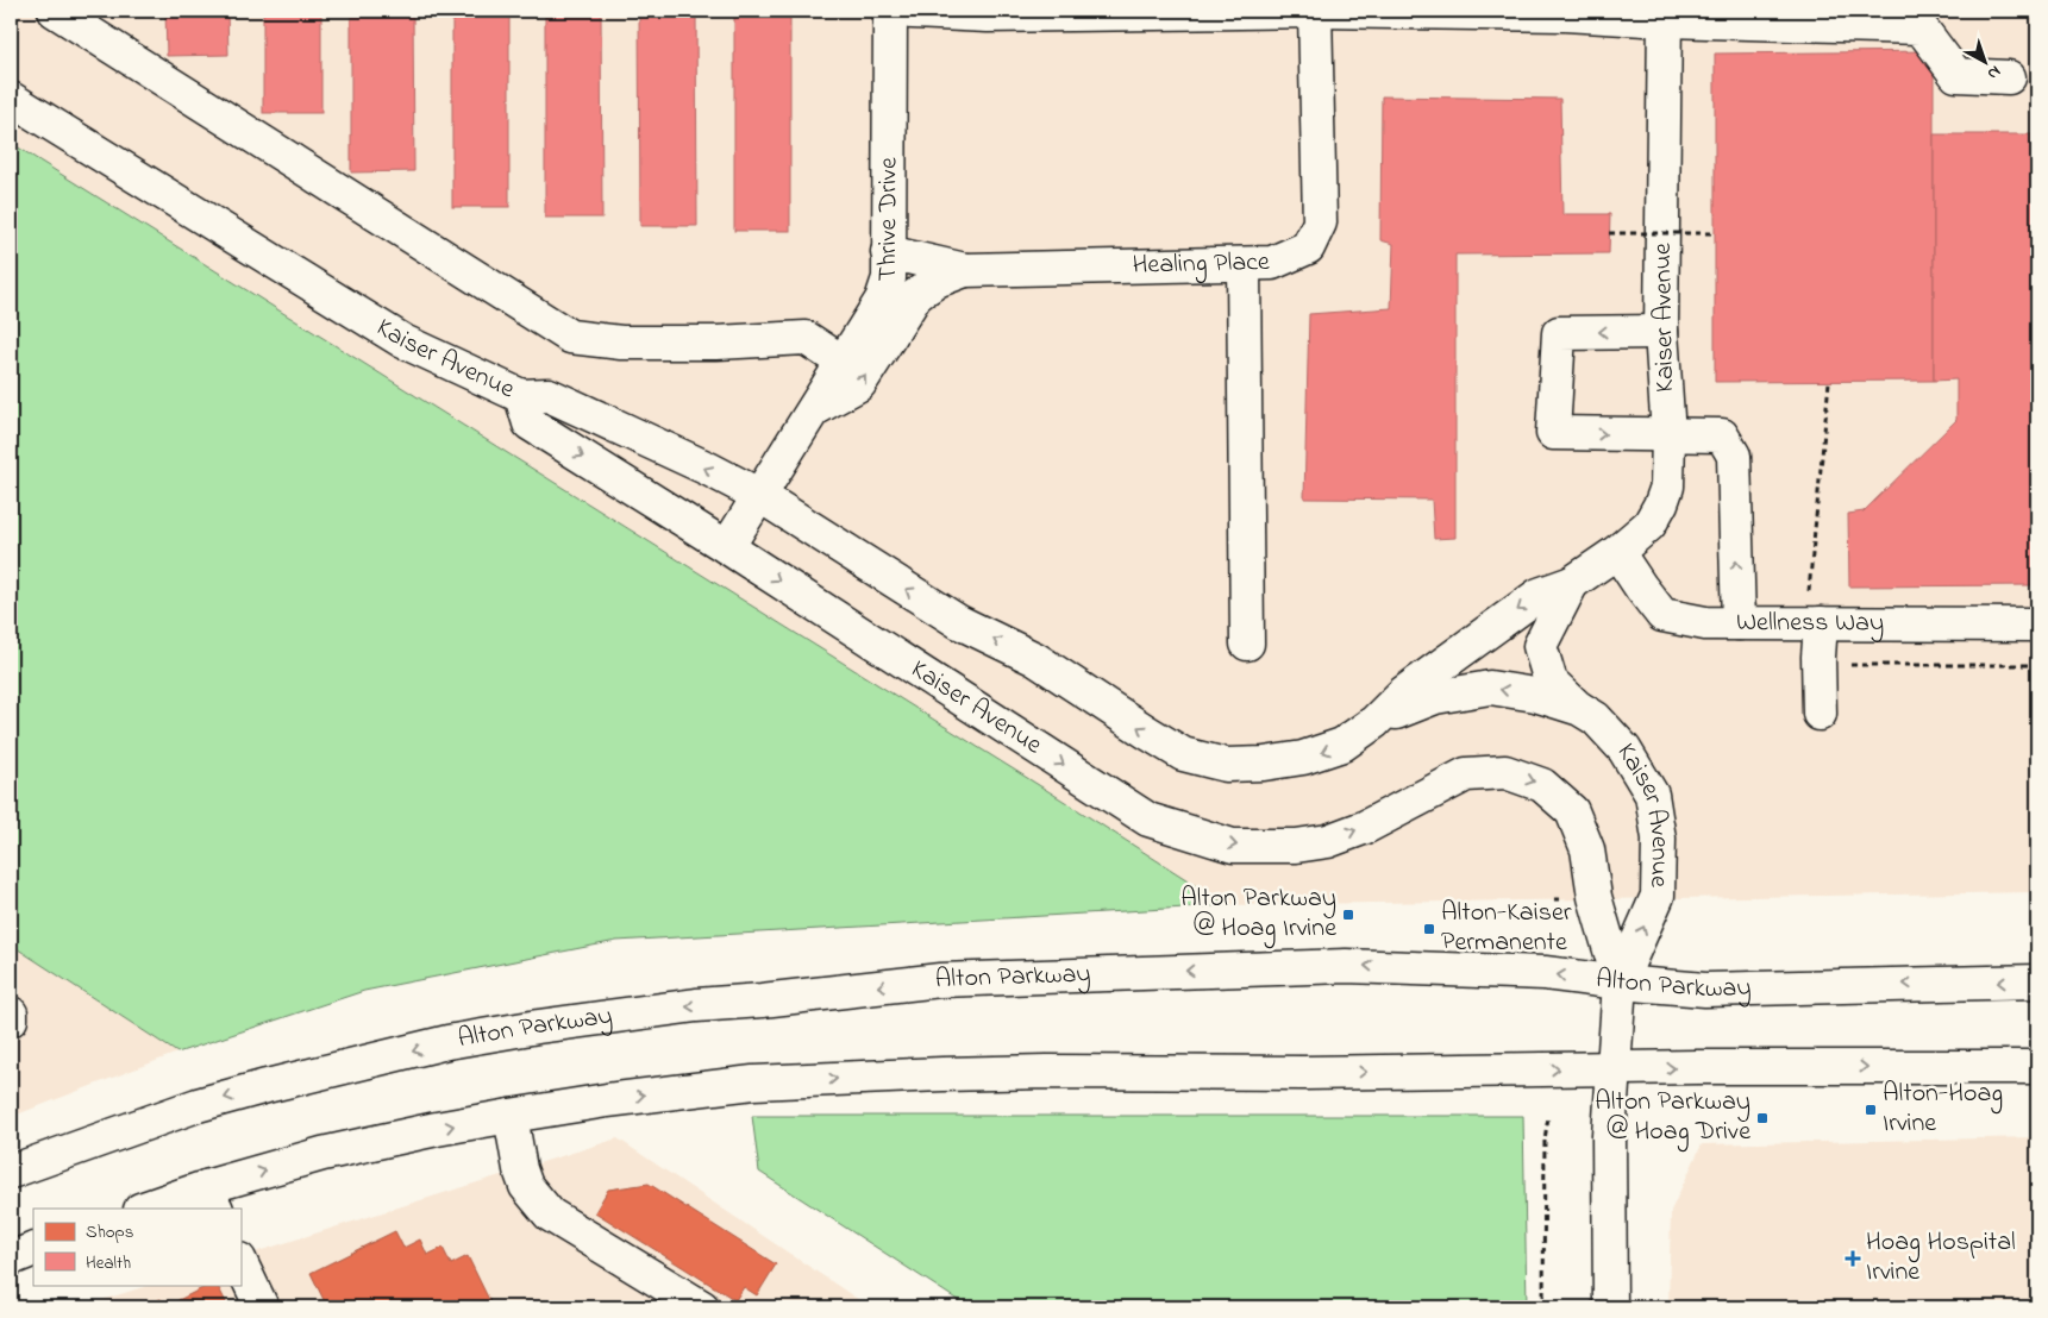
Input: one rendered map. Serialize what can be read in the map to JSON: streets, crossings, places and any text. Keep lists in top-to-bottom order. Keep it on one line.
{"streets":{"street":["Thrive Drive","Healing Place","Kaiser Avenue","Wellness Way","Alton Parkway"]},"crossings":[["Thrive Drive","Healing Place"],["Thrive Drive","Kaiser Avenue"],["Kaiser Avenue","Wellness Way"],["Kaiser Avenue","Alton Parkway"]],"places":{"transit":["Alton Parkway @ Hoag Irvine","Alton-Kaiser Permanente","Alton-Hoag Irvine","Alton Parkway @ Hoag Drive"],"health":["Hoag Hospital Irvine"]},"legend":["Shops","Health"],"north":"bottom right"}
